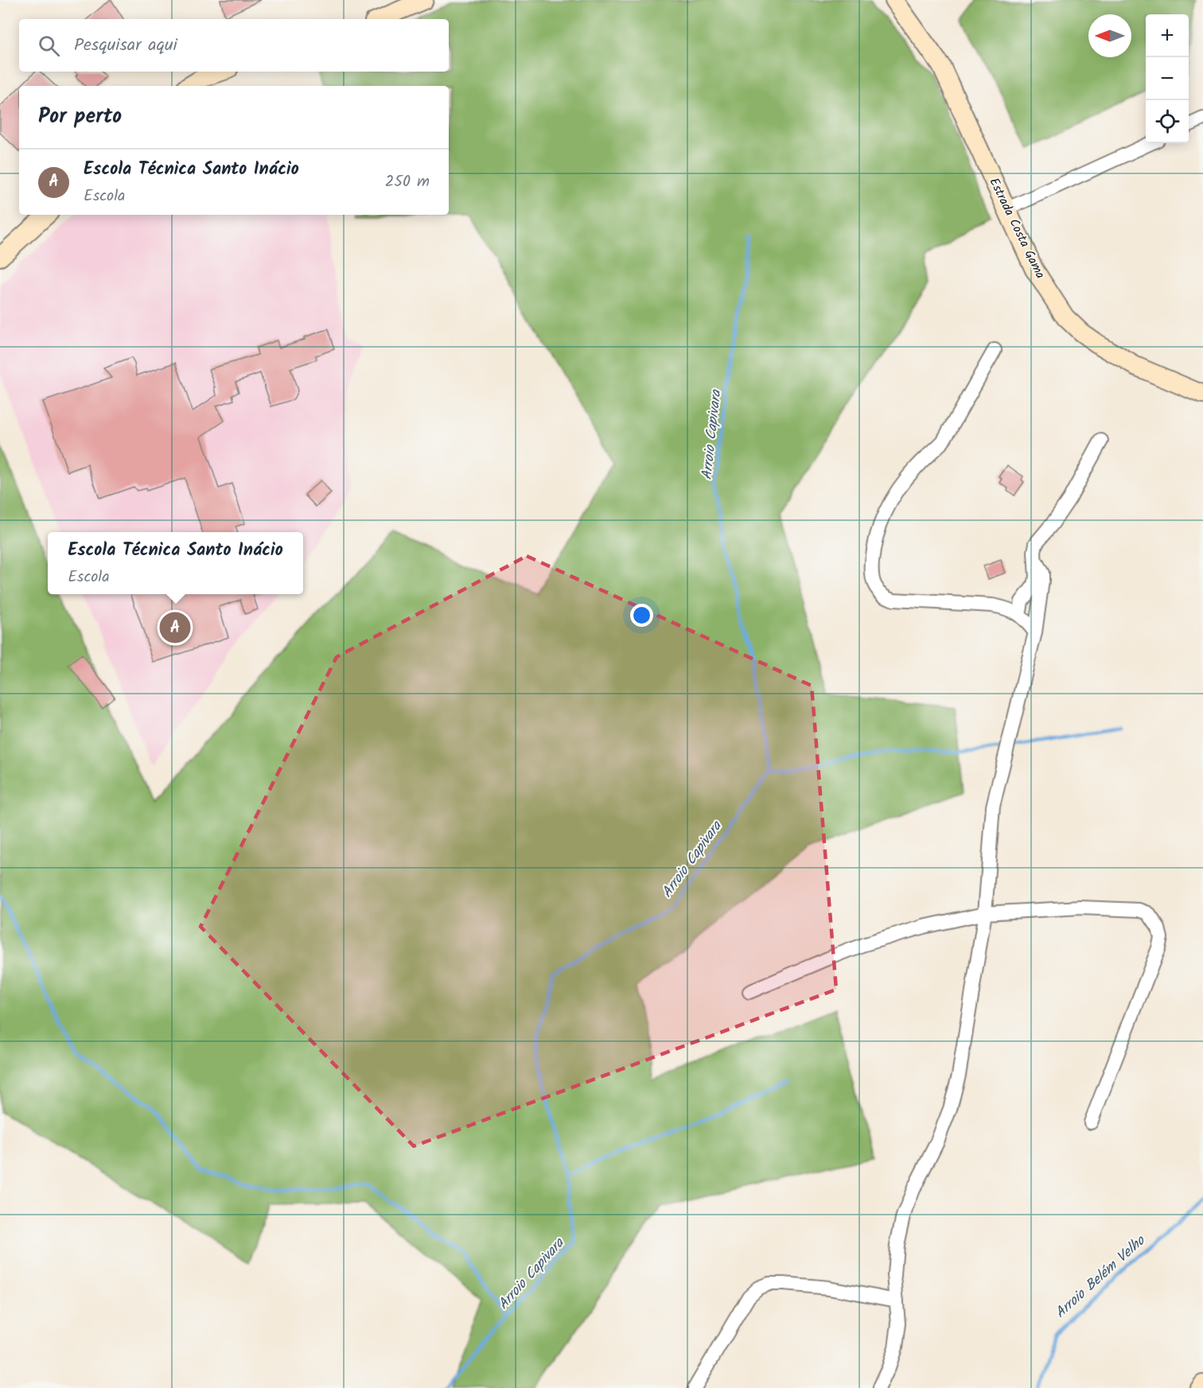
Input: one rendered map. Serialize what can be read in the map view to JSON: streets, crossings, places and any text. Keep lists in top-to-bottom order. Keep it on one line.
{"streets":{"main road":["Estrada Costa Gama"]},"water":["Arroio Capivara","Arroio Belém Velho"],"north":"left","page":{"map_buttons":["+","−"],"search":"Pesquisar aqui","heading":"Por perto","list":[{"mark":"A","name":"Escola Técnica Santo Inácio","note":"Escola","value":"250 m"}],"popup":["Escola Técnica Santo Inácio","Escola"],"pins":"A"}}
